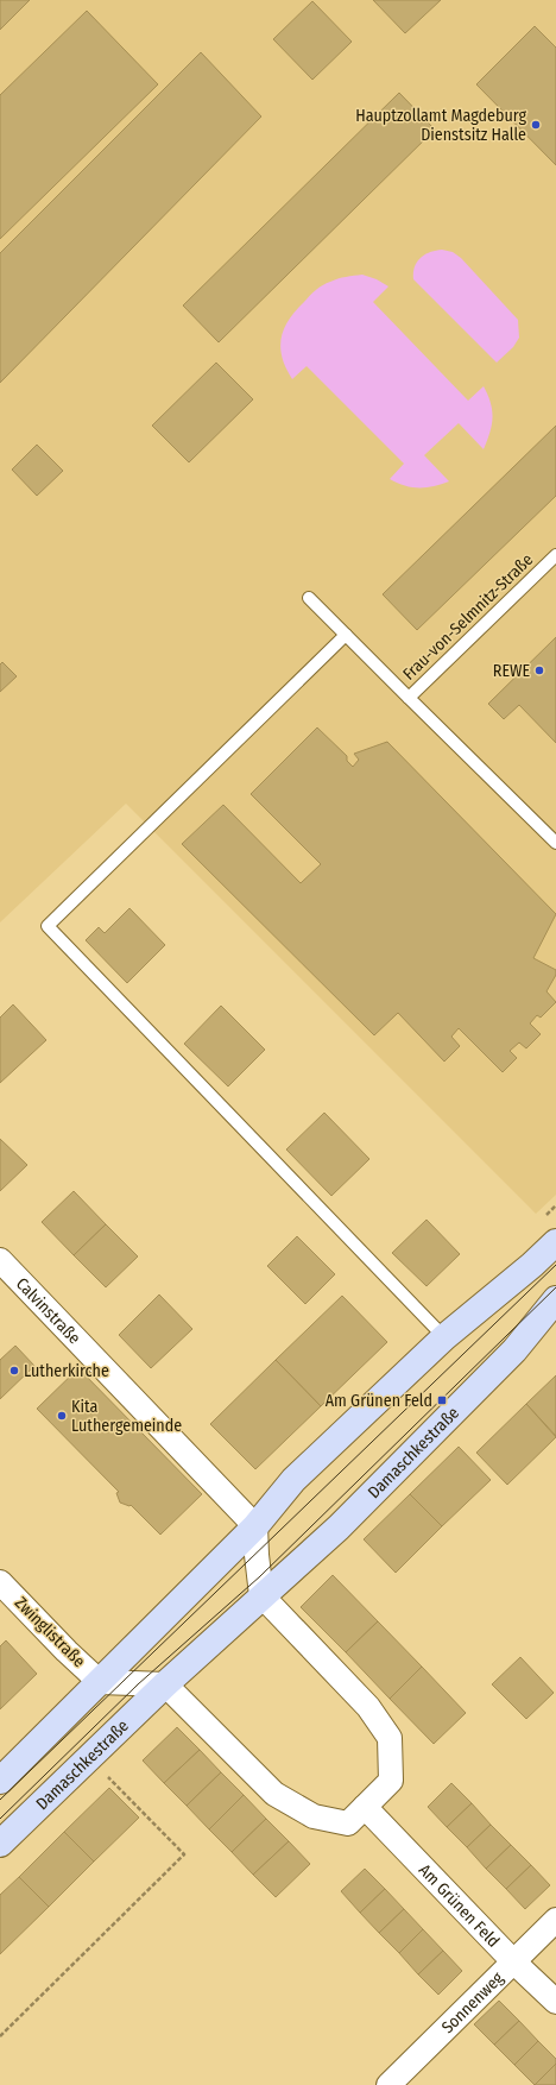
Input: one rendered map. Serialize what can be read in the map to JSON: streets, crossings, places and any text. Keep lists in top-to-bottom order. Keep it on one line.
{"streets":{"street":["Calvinstraße","Damaschkestraße","Zwinglistraße","Am Grünen Feld","Sonnenweg"],"lane":["Frau-von-Selmnitz-Straße"]},"crossings":[["Am Grünen Feld","Sonnenweg"]],"places":{"other":["Hauptzollamt Magdeburg Dienstsitz Halle","REWE","Lutherkirche","Kita Luthergemeinde"],"transit":["Am Grünen Feld"]}}
